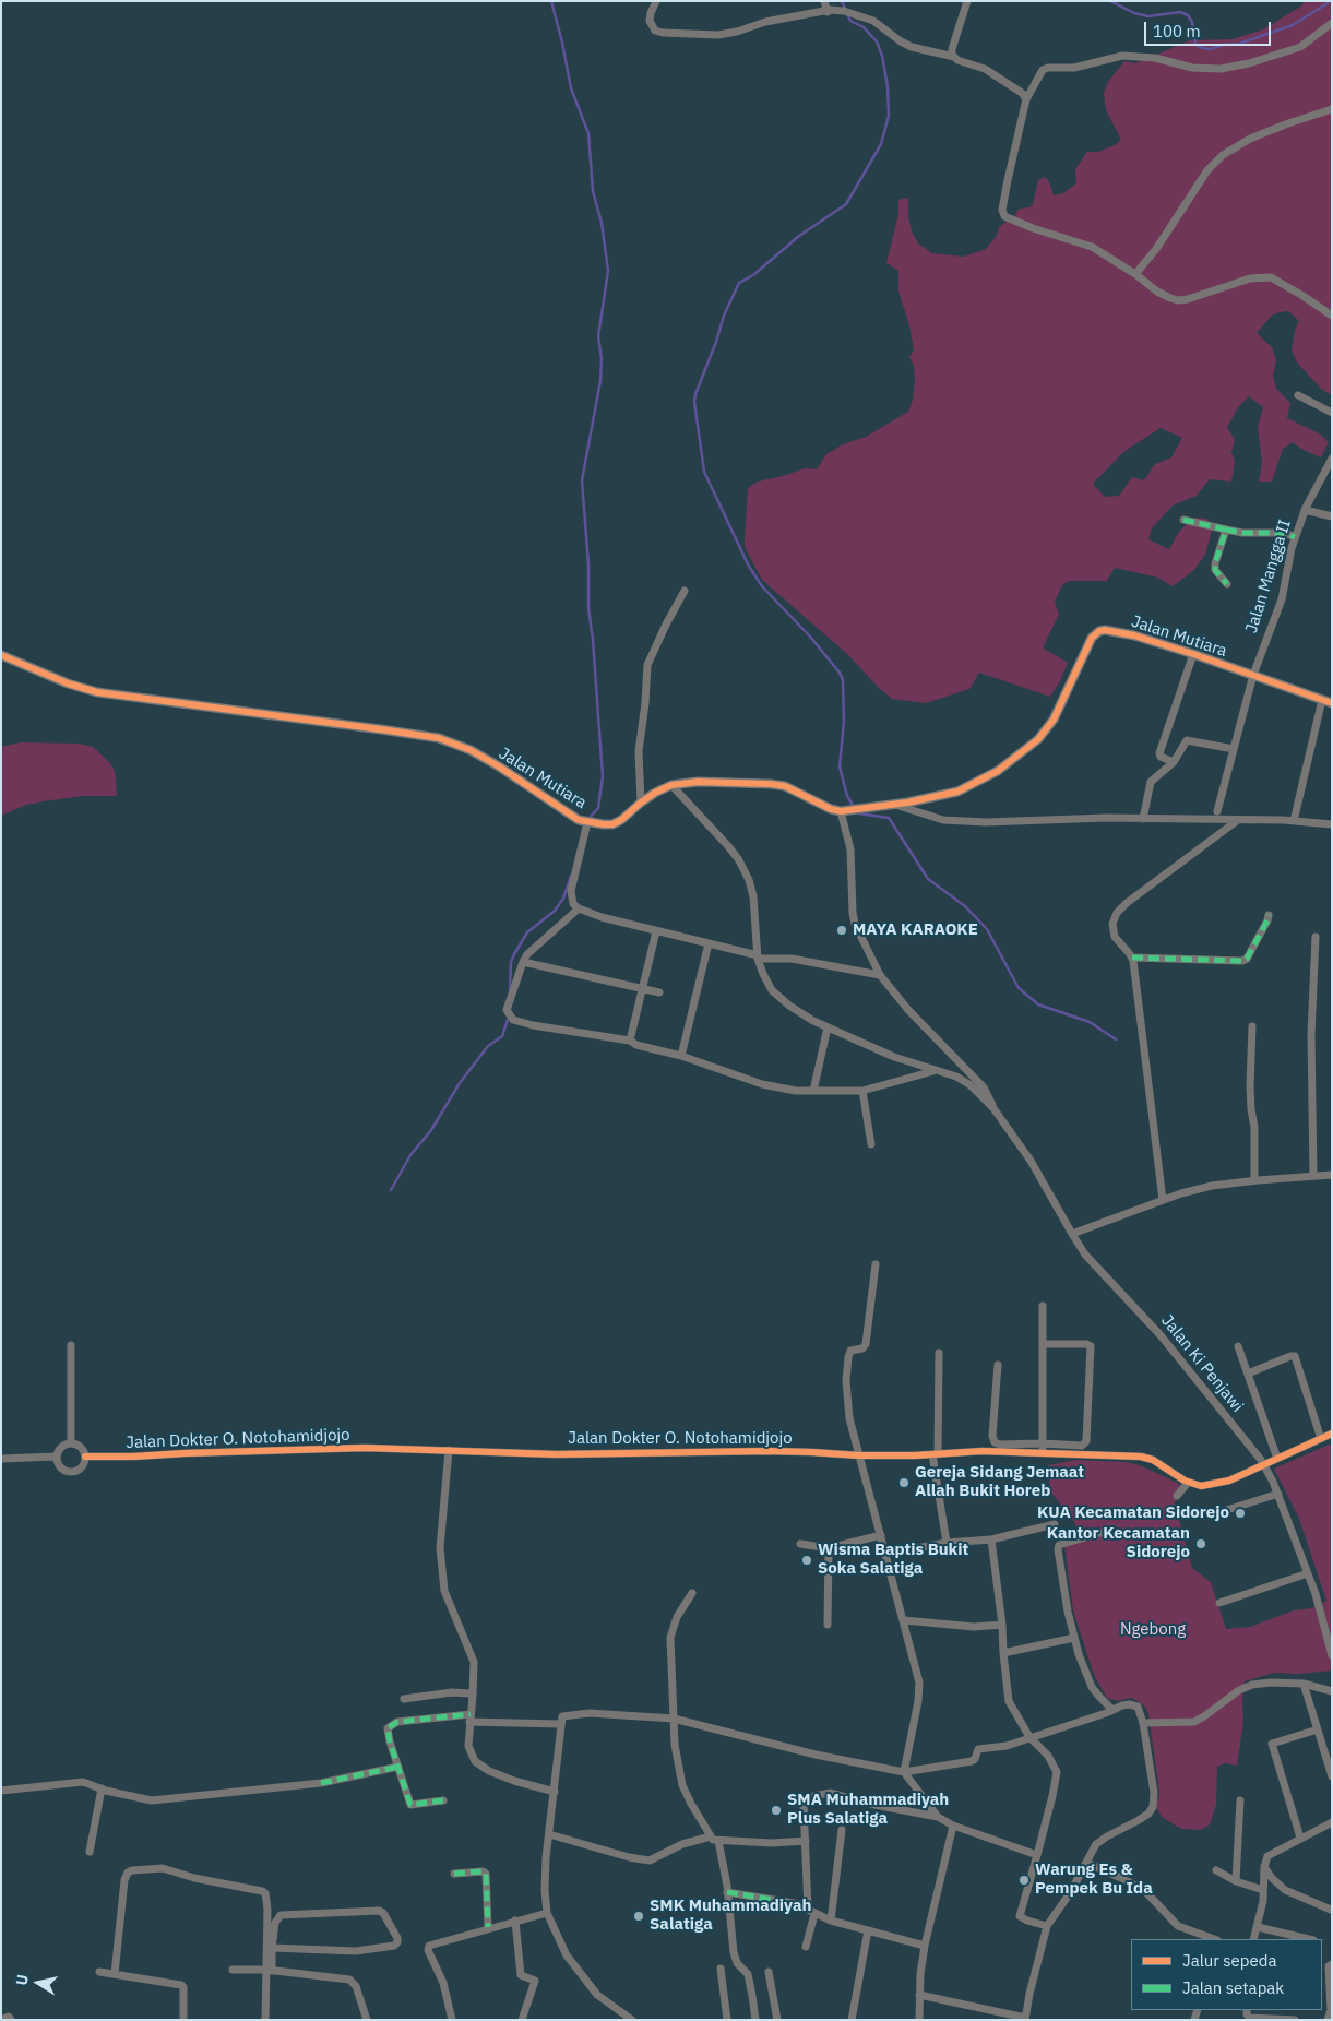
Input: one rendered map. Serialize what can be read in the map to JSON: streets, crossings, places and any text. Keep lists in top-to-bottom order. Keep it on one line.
{"streets":{"street":["Jalan Mangga II","Jalan Mutiara","Jalan Ki Penjawi","Jalan Dokter O. Notohamidjojo"]},"crossings":[["Jalan Mangga II","Jalan Mutiara"]],"parks":["Ngebong"],"places":["MAYA KARAOKE","Gereja Sidang Jemaat Allah Bukit Horeb","KUA Kecamatan Sidorejo","Kantor Kecamatan Sidorejo","Wisma Baptis Bukit Soka Salatiga","SMA Muhammadiyah Plus Salatiga","Warung Es & Pempek Bu Ida","SMK Muhammadiyah Salatiga"],"legend":["Jalur sepeda","Jalan setapak"],"scale_bar":"100 m","north":"left"}
